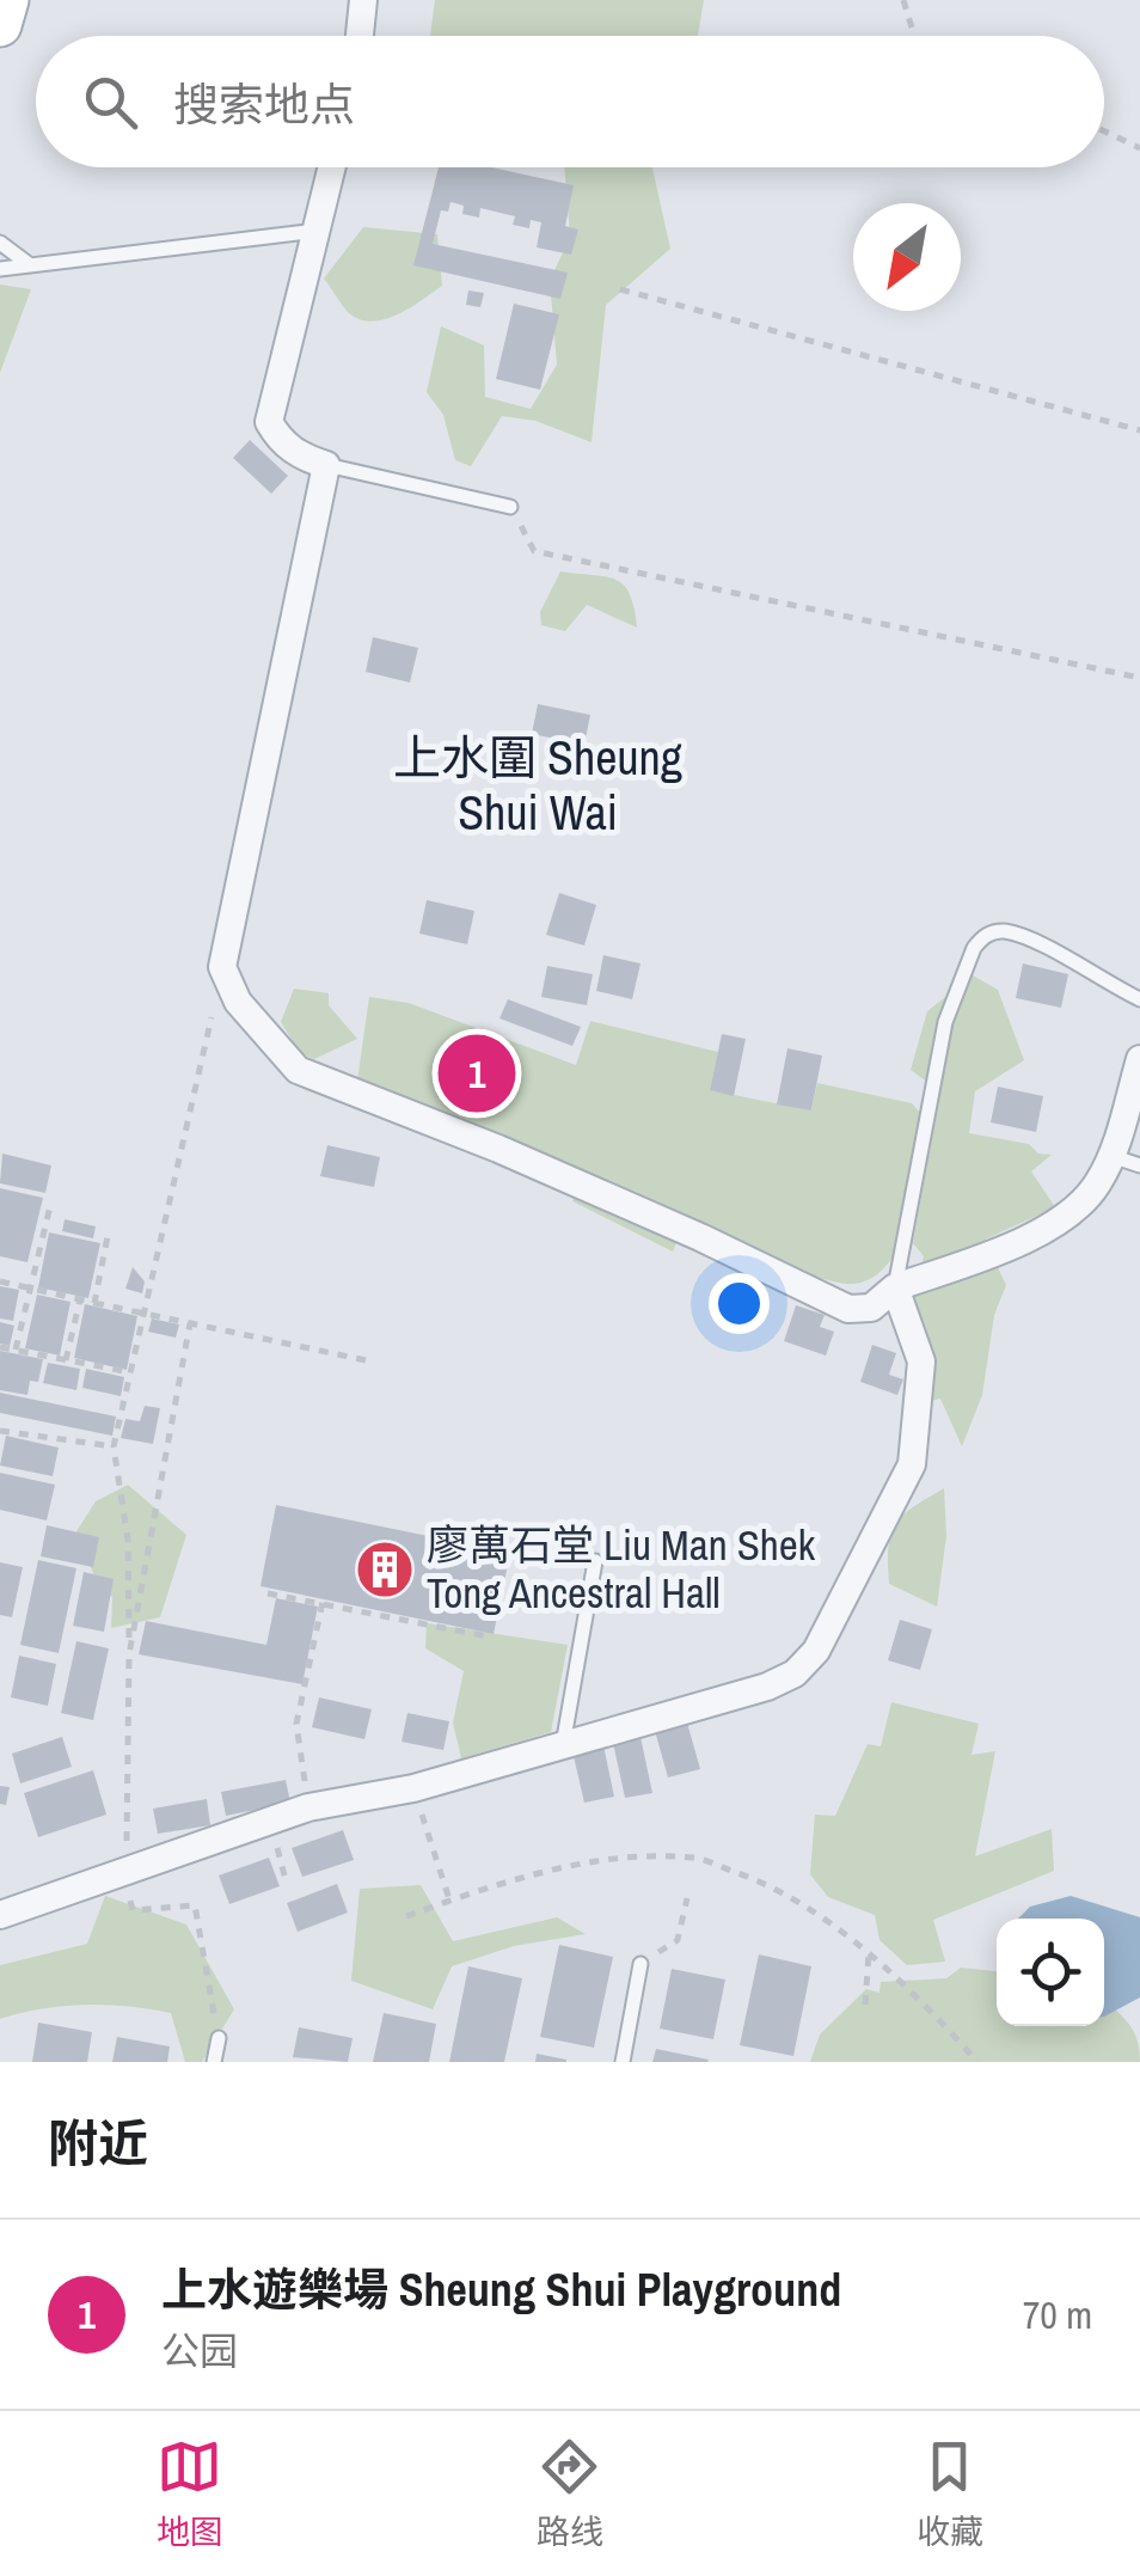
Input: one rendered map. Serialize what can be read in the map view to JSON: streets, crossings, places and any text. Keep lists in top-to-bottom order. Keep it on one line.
{"districts":["上水圍 Sheung Shui Wai"],"places":{"building":["廖萬石堂 Liu Man Shek Tong Ancestral Hall"]},"north":"bottom left","page":{"search":"搜索地点","pins":"1","heading":"附近","list":[{"mark":"1","name":"上水遊樂場 Sheung Shui Playground","note":"公园","value":"70 m"}],"nav":["地图","路线","收藏"]}}
